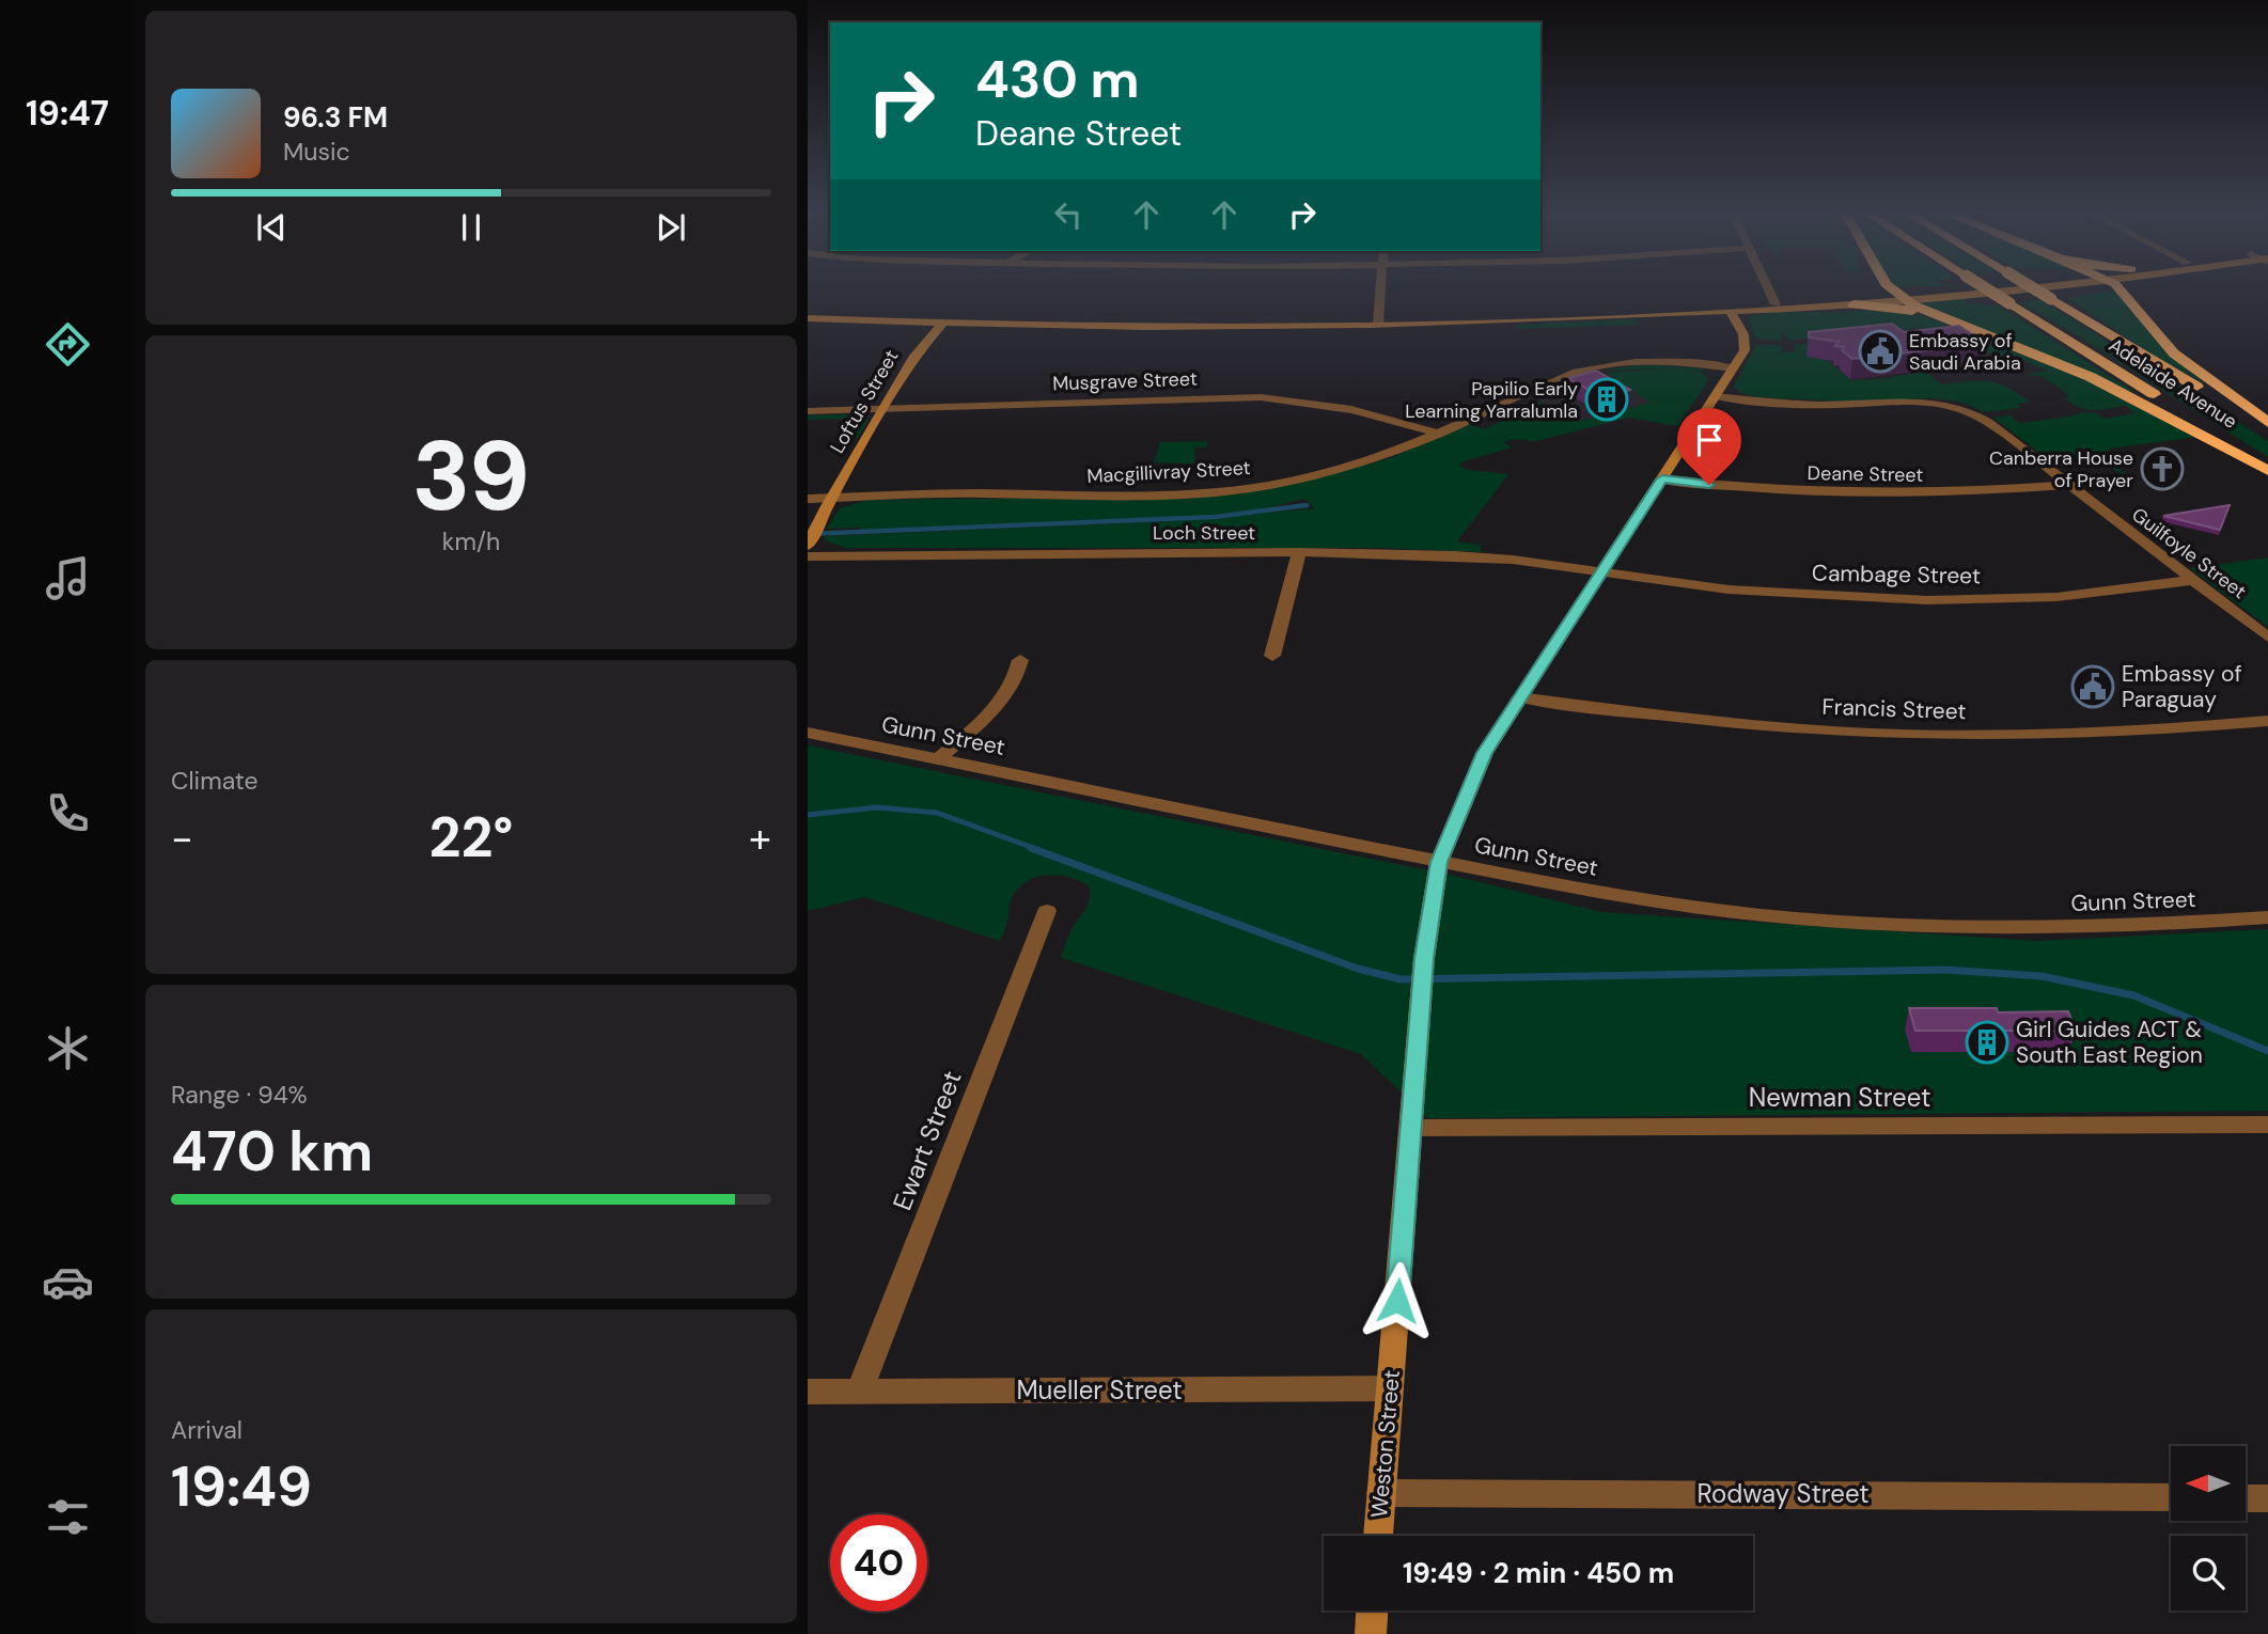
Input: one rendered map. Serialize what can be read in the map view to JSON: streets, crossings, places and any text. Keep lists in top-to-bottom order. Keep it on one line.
{"streets":{"highway":["Adelaide Avenue"],"main road":["Loftus Street","Weston Street"],"street":["Musgrave Street","Macgillivray Street","Deane Street","Loch Street","Guilfoyle Street","Cambage Street","Francis Street","Gunn Street","Newman Street","Ewart Street","Mueller Street","Rodway Street"]},"crossings":[["Musgrave Street","Loftus Street"],["Musgrave Street","Macgillivray Street"],["Loftus Street","Macgillivray Street"],["Macgillivray Street","Weston Street"],["Deane Street","Guilfoyle Street"],["Deane Street","Weston Street"],["Loch Street","Cambage Street"],["Loch Street","Weston Street"],["Guilfoyle Street","Cambage Street"],["Guilfoyle Street","Weston Street"],["Cambage Street","Weston Street"],["Francis Street","Weston Street"],["Gunn Street","Weston Street"],["Newman Street","Weston Street"],["Ewart Street","Mueller Street"],["Mueller Street","Weston Street"],["Weston Street","Rodway Street"]],"places":{"public building":["Embassy of Saudi Arabia","Embassy of Paraguay"],"building":["Papilio Early Learning Yarralumla","Girl Guides ACT & South East Region"],"church":["Canberra House of Prayer"]},"north":"left","page":{"tabs":"19:47","turn":["430 m","Deane Street"],"song":["96.3 FM","Music"],"tile":[["39","km/h"],"Climate",["Range · 94%","470 km"],["Arrival","19:49"]],"heat":["−","22°","+"],"limit":"40","trip":"19:49 · 2 min · 450 m"}}
